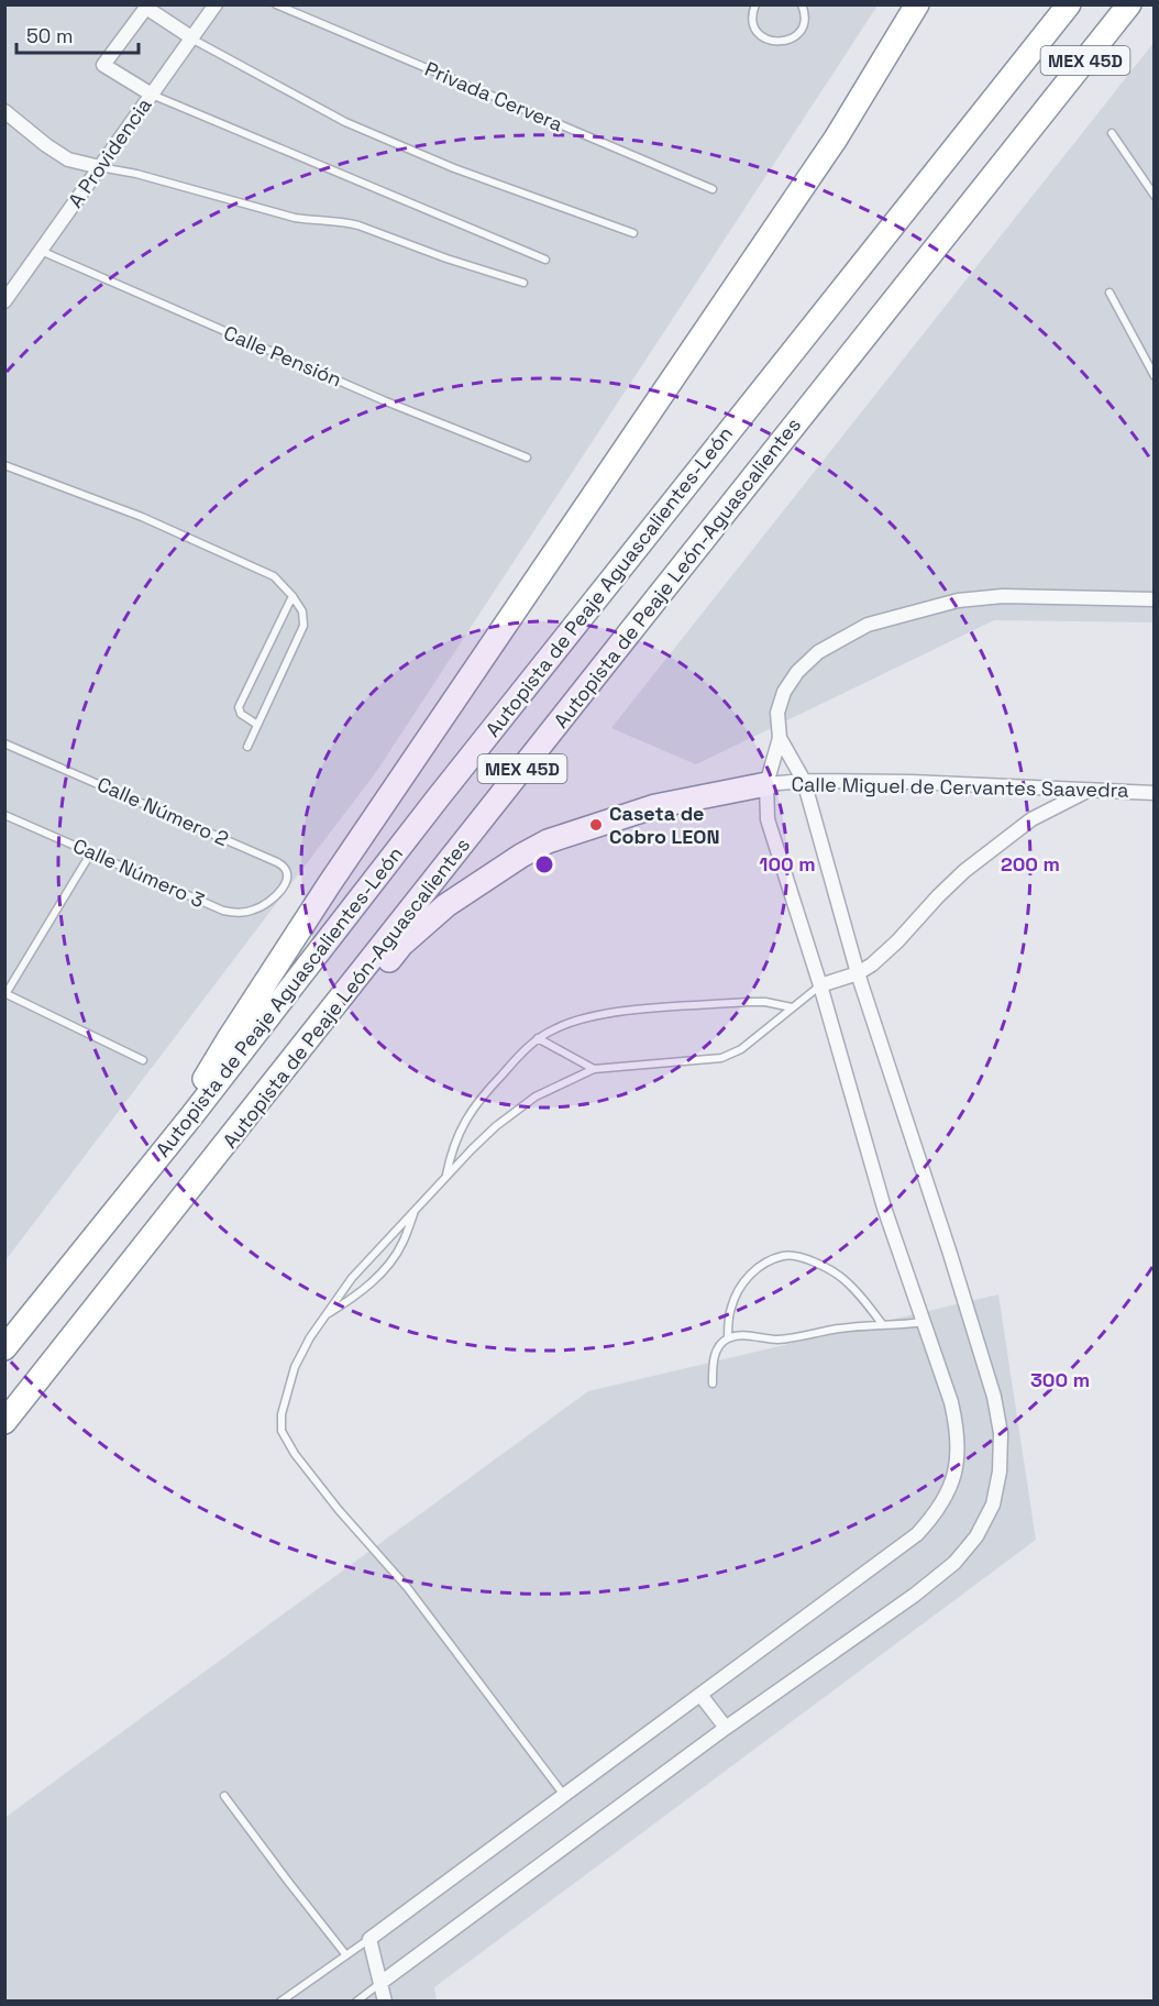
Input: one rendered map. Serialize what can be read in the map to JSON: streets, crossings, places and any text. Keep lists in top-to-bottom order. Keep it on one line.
{"streets":{"highway":["MEX 45D","Autopista de Peaje León-Aguascalientes","Autopista de Peaje Aguascalientes-León"],"street":["A Providencia","Calle Miguel de Cervantes Saavedra"],"lane":["Privada Cervera","Calle Pensión","Calle Número 2","Calle Número 3"]},"crossings":[["A Providencia","Calle Pensión"],["Calle Número 2","Calle Número 3"]],"places":["Caseta de Cobro LEON"],"scale_bar":"50 m","rings":["100 m","200 m","300 m"]}
